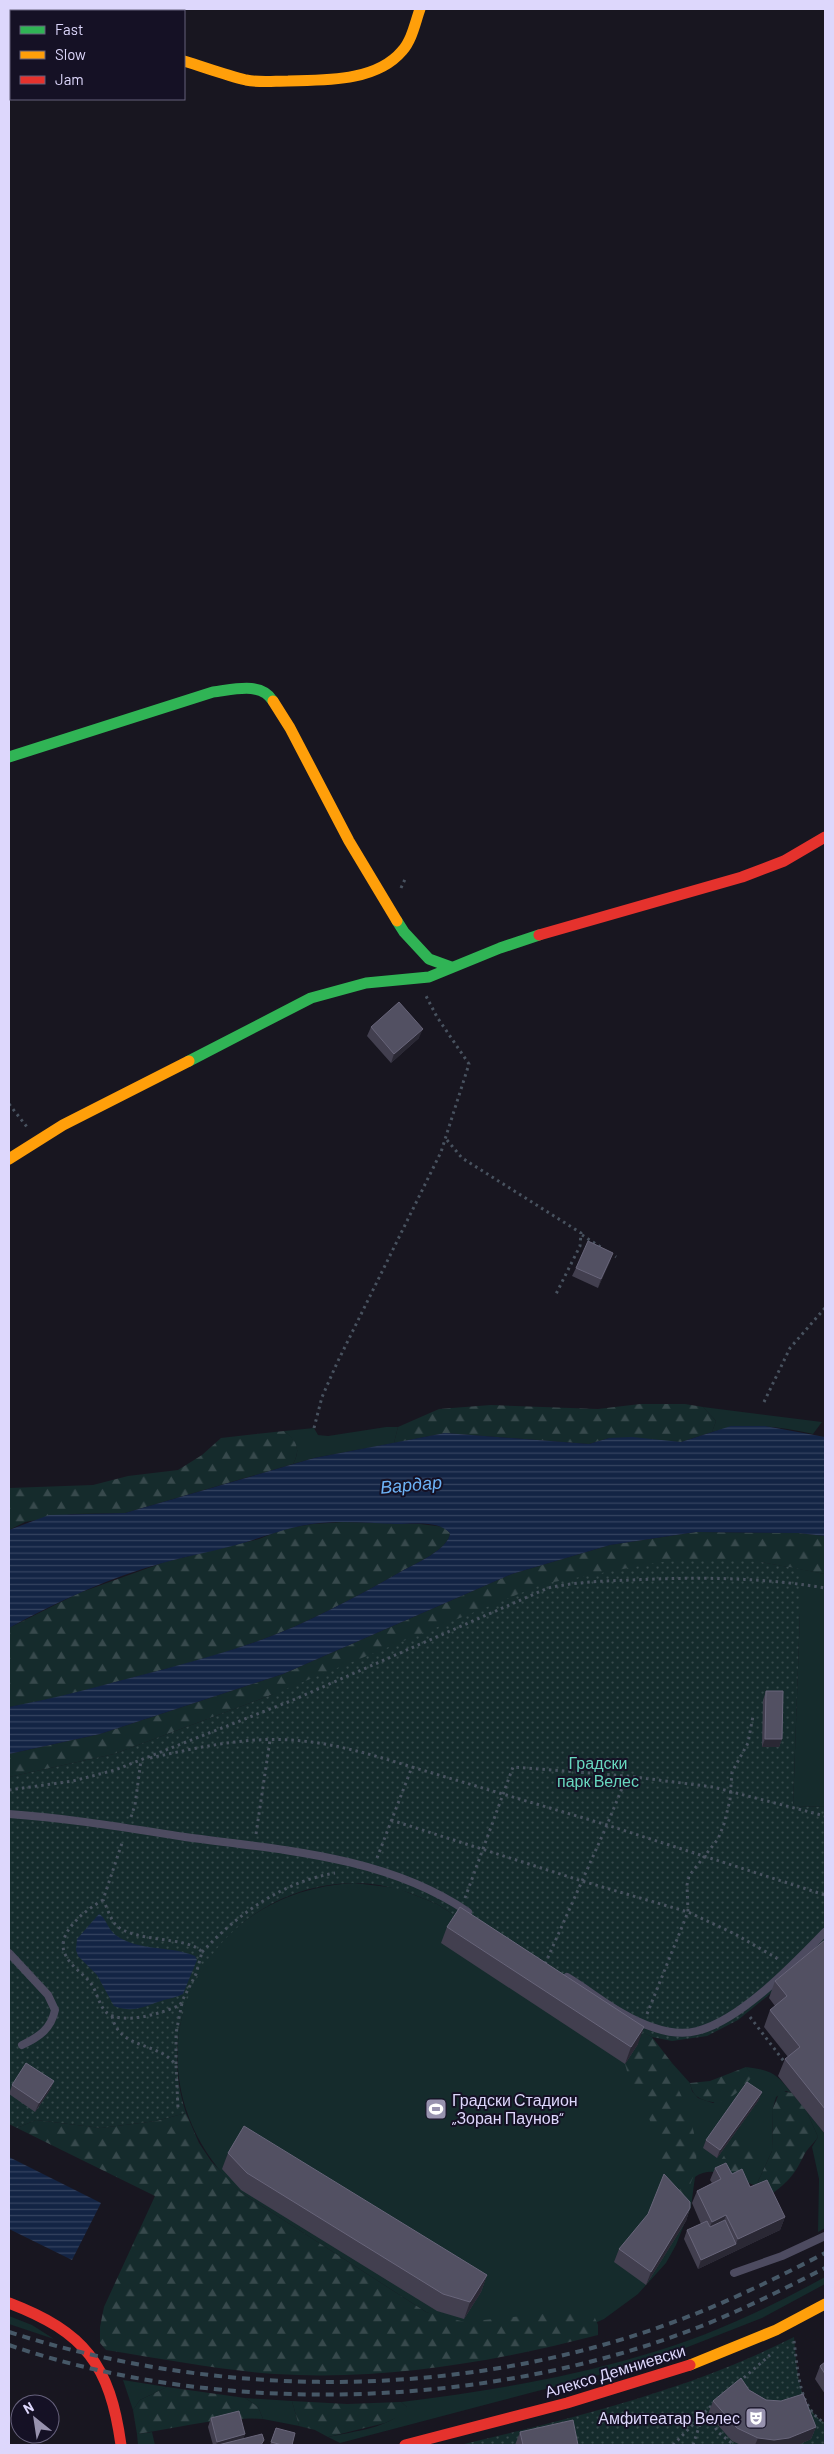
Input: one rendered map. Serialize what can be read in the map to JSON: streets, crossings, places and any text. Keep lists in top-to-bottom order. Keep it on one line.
{"streets":{"street":["Алексо Демниевски"]},"water":["Вардар"],"parks":["Градски парк Велес"],"places":{"sports":["Градски Стадион „Зоран Паунов“"],"theatre":["Амфитеатар Велес"]},"legend":["Fast","Slow","Jam"],"north":"top left"}
